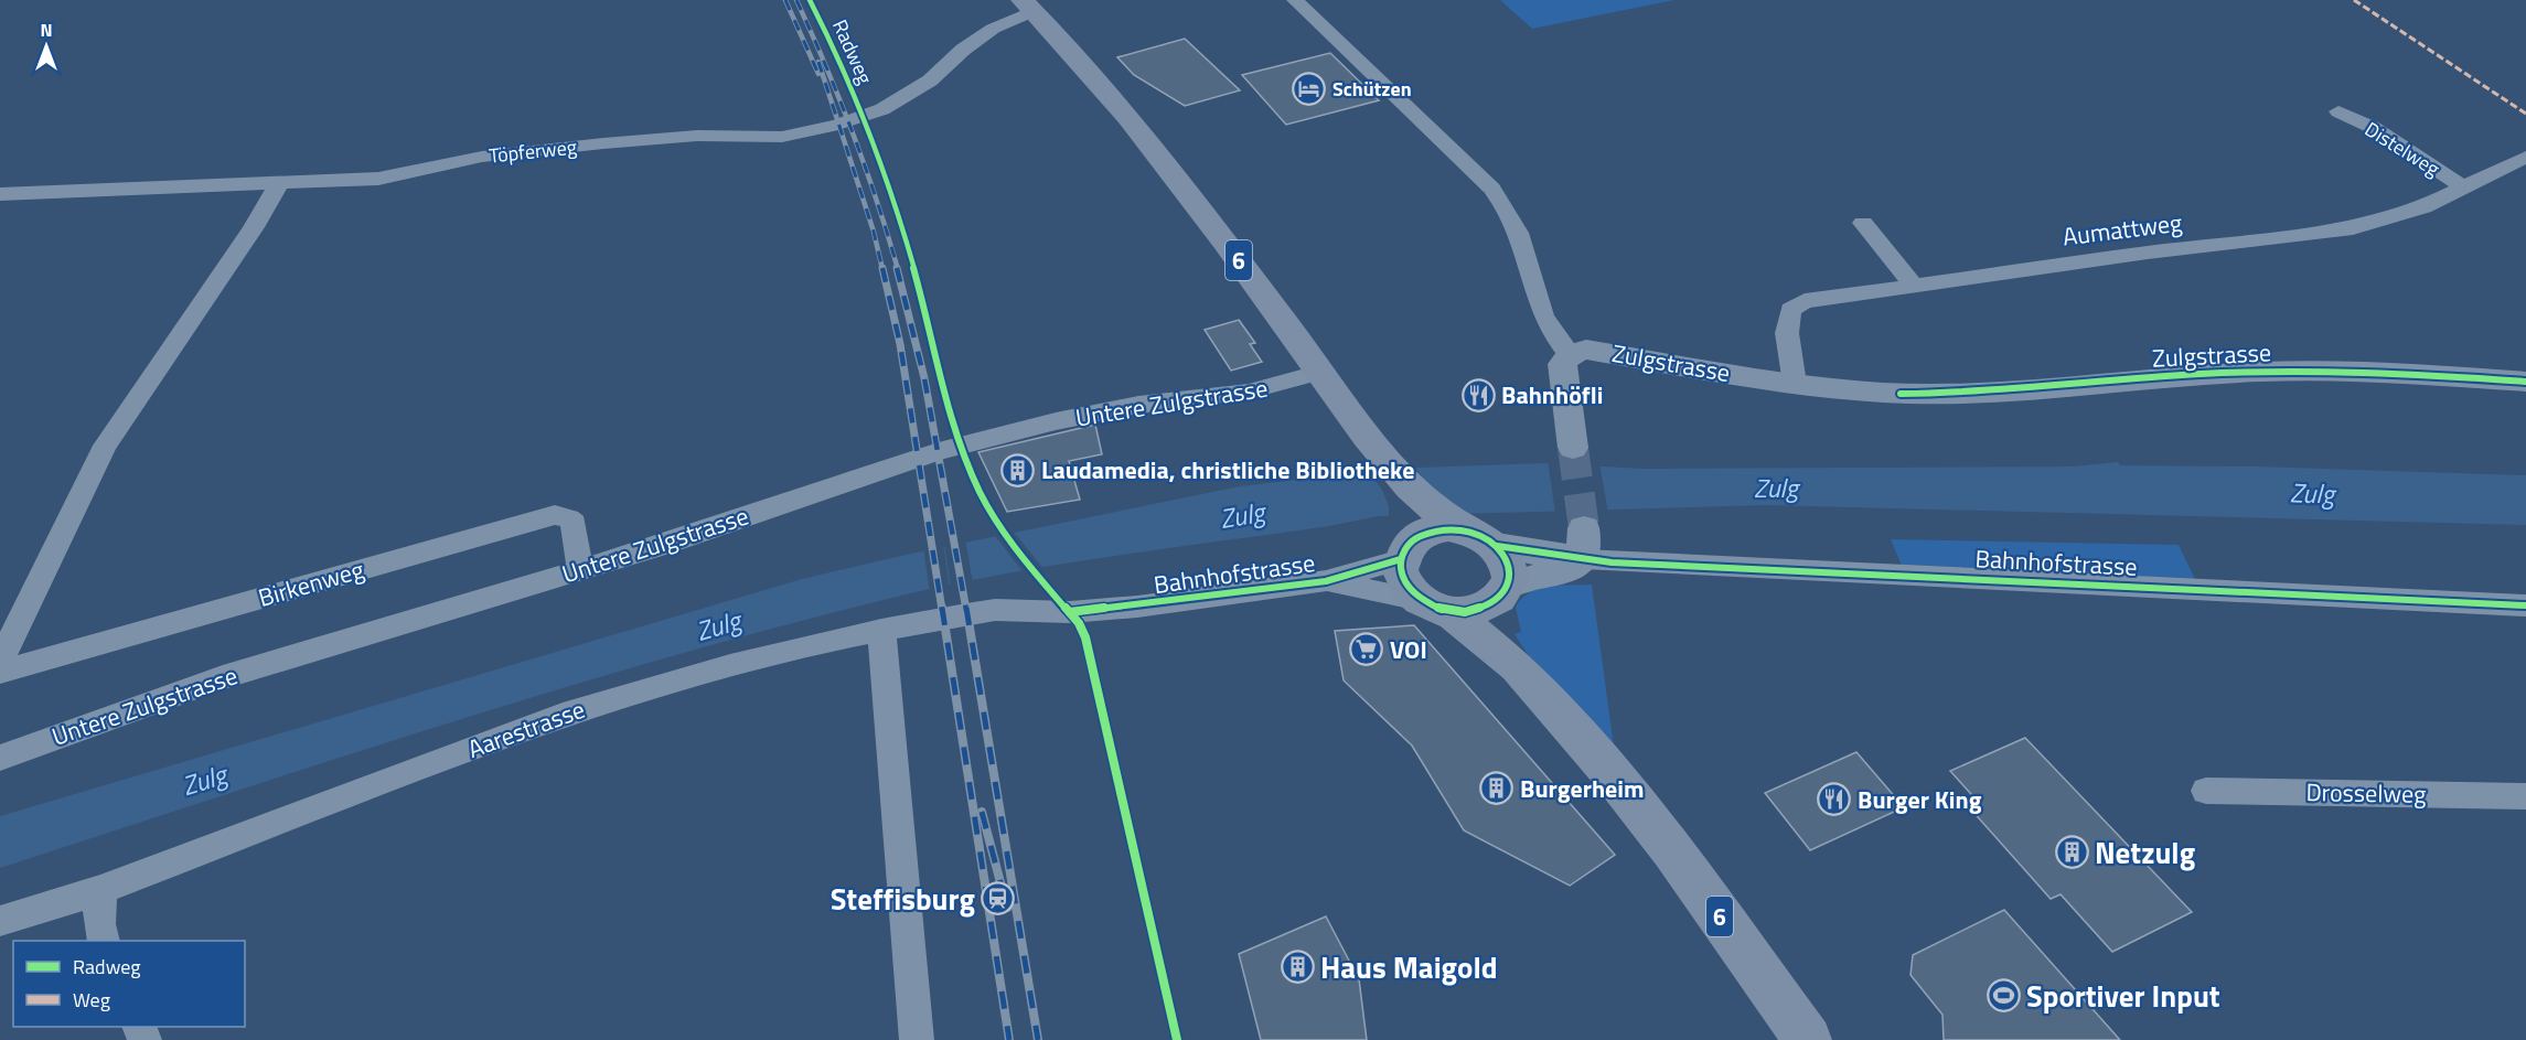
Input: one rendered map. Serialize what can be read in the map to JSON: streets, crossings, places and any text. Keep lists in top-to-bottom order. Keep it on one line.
{"streets":{"main road":["6"],"street":["Distelweg","Töpferweg","Aumattweg","Zulgstrasse","Untere Zulgstrasse","Bahnhofstrasse","Birkenweg","Aarestrasse","Drosselweg"],"cycle path":["Radweg"]},"crossings":[["Distelweg","Aumattweg"],["Töpferweg","6"],["Aumattweg","Zulgstrasse"],["6","Untere Zulgstrasse"],["6","Bahnhofstrasse"],["Untere Zulgstrasse","Birkenweg"],["Bahnhofstrasse","Aarestrasse"]],"water":["Zulg"],"places":{"hotel":["Schützen"],"restaurant":["Bahnhöfli","Burger King"],"building":["Laudamedia, christliche Bibliotheke","Burgerheim","Netzulg","Haus Maigold"],"supermarket":["VOI"],"station":["Steffisburg"],"sports":["Sportiver Input"]},"legend":["Radweg","Weg"],"north":"top"}
